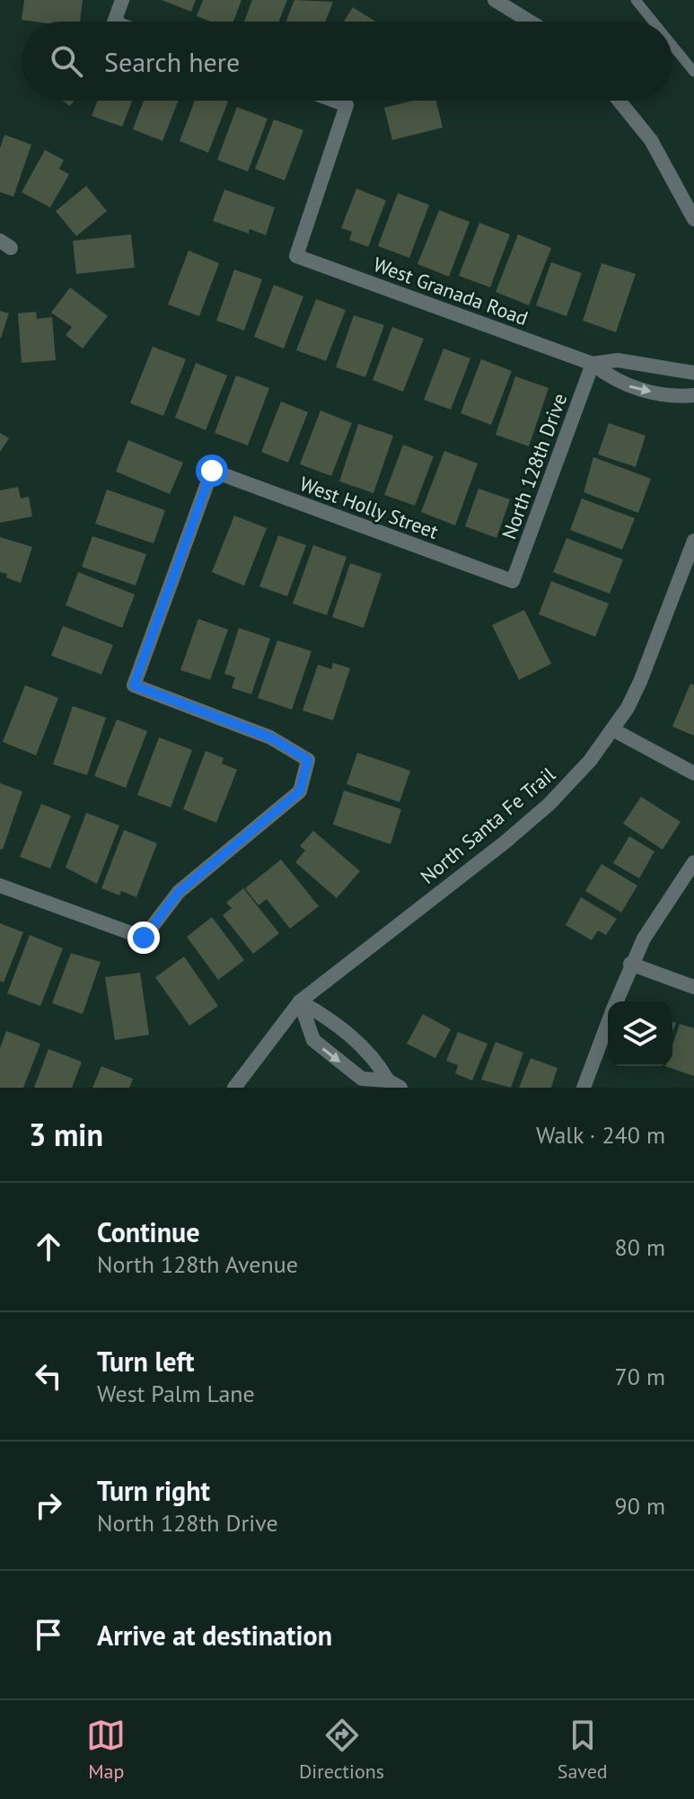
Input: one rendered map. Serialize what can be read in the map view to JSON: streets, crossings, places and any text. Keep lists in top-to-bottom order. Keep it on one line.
{"streets":{"street":["West Granada Road","North 128th Drive","West Holly Street","North Santa Fe Trail"]},"crossings":[["West Granada Road","North 128th Drive"],["North 128th Drive","West Holly Street"]],"page":{"search":"Search here","heading":["3 min","Walk · 240 m"],"list":[["Continue","North 128th Avenue","80 m"],["Turn left","West Palm Lane","70 m"],["Turn right","North 128th Drive","90 m"],"Arrive at destination"],"nav":["Map","Directions","Saved"]}}
